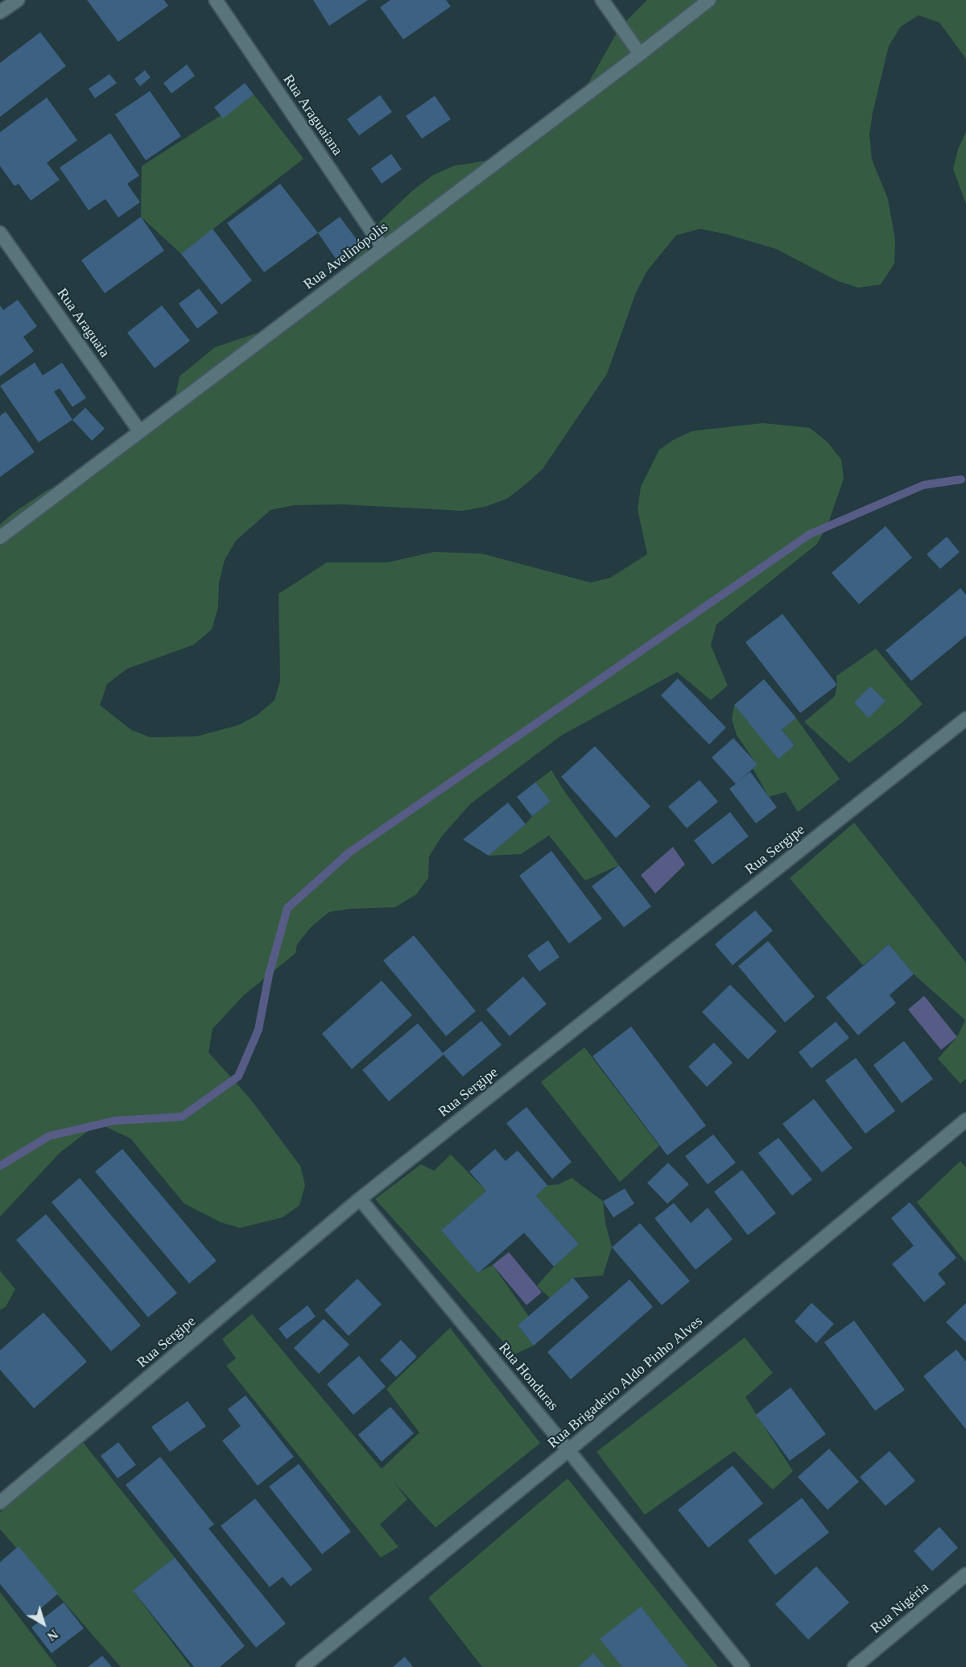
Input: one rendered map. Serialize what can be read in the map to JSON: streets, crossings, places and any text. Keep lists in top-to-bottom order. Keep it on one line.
{"streets":{"street":["Rua Araguaiana","Rua Avelinópolis","Rua Araguaia","Rua Sergipe","Rua Honduras","Rua Brigadeiro Aldo Pinho Alves","Rua Nigéria"]},"crossings":[["Rua Araguaiana","Rua Avelinópolis"],["Rua Avelinópolis","Rua Araguaia"],["Rua Sergipe","Rua Honduras"],["Rua Honduras","Rua Brigadeiro Aldo Pinho Alves"]],"north":"bottom right"}
